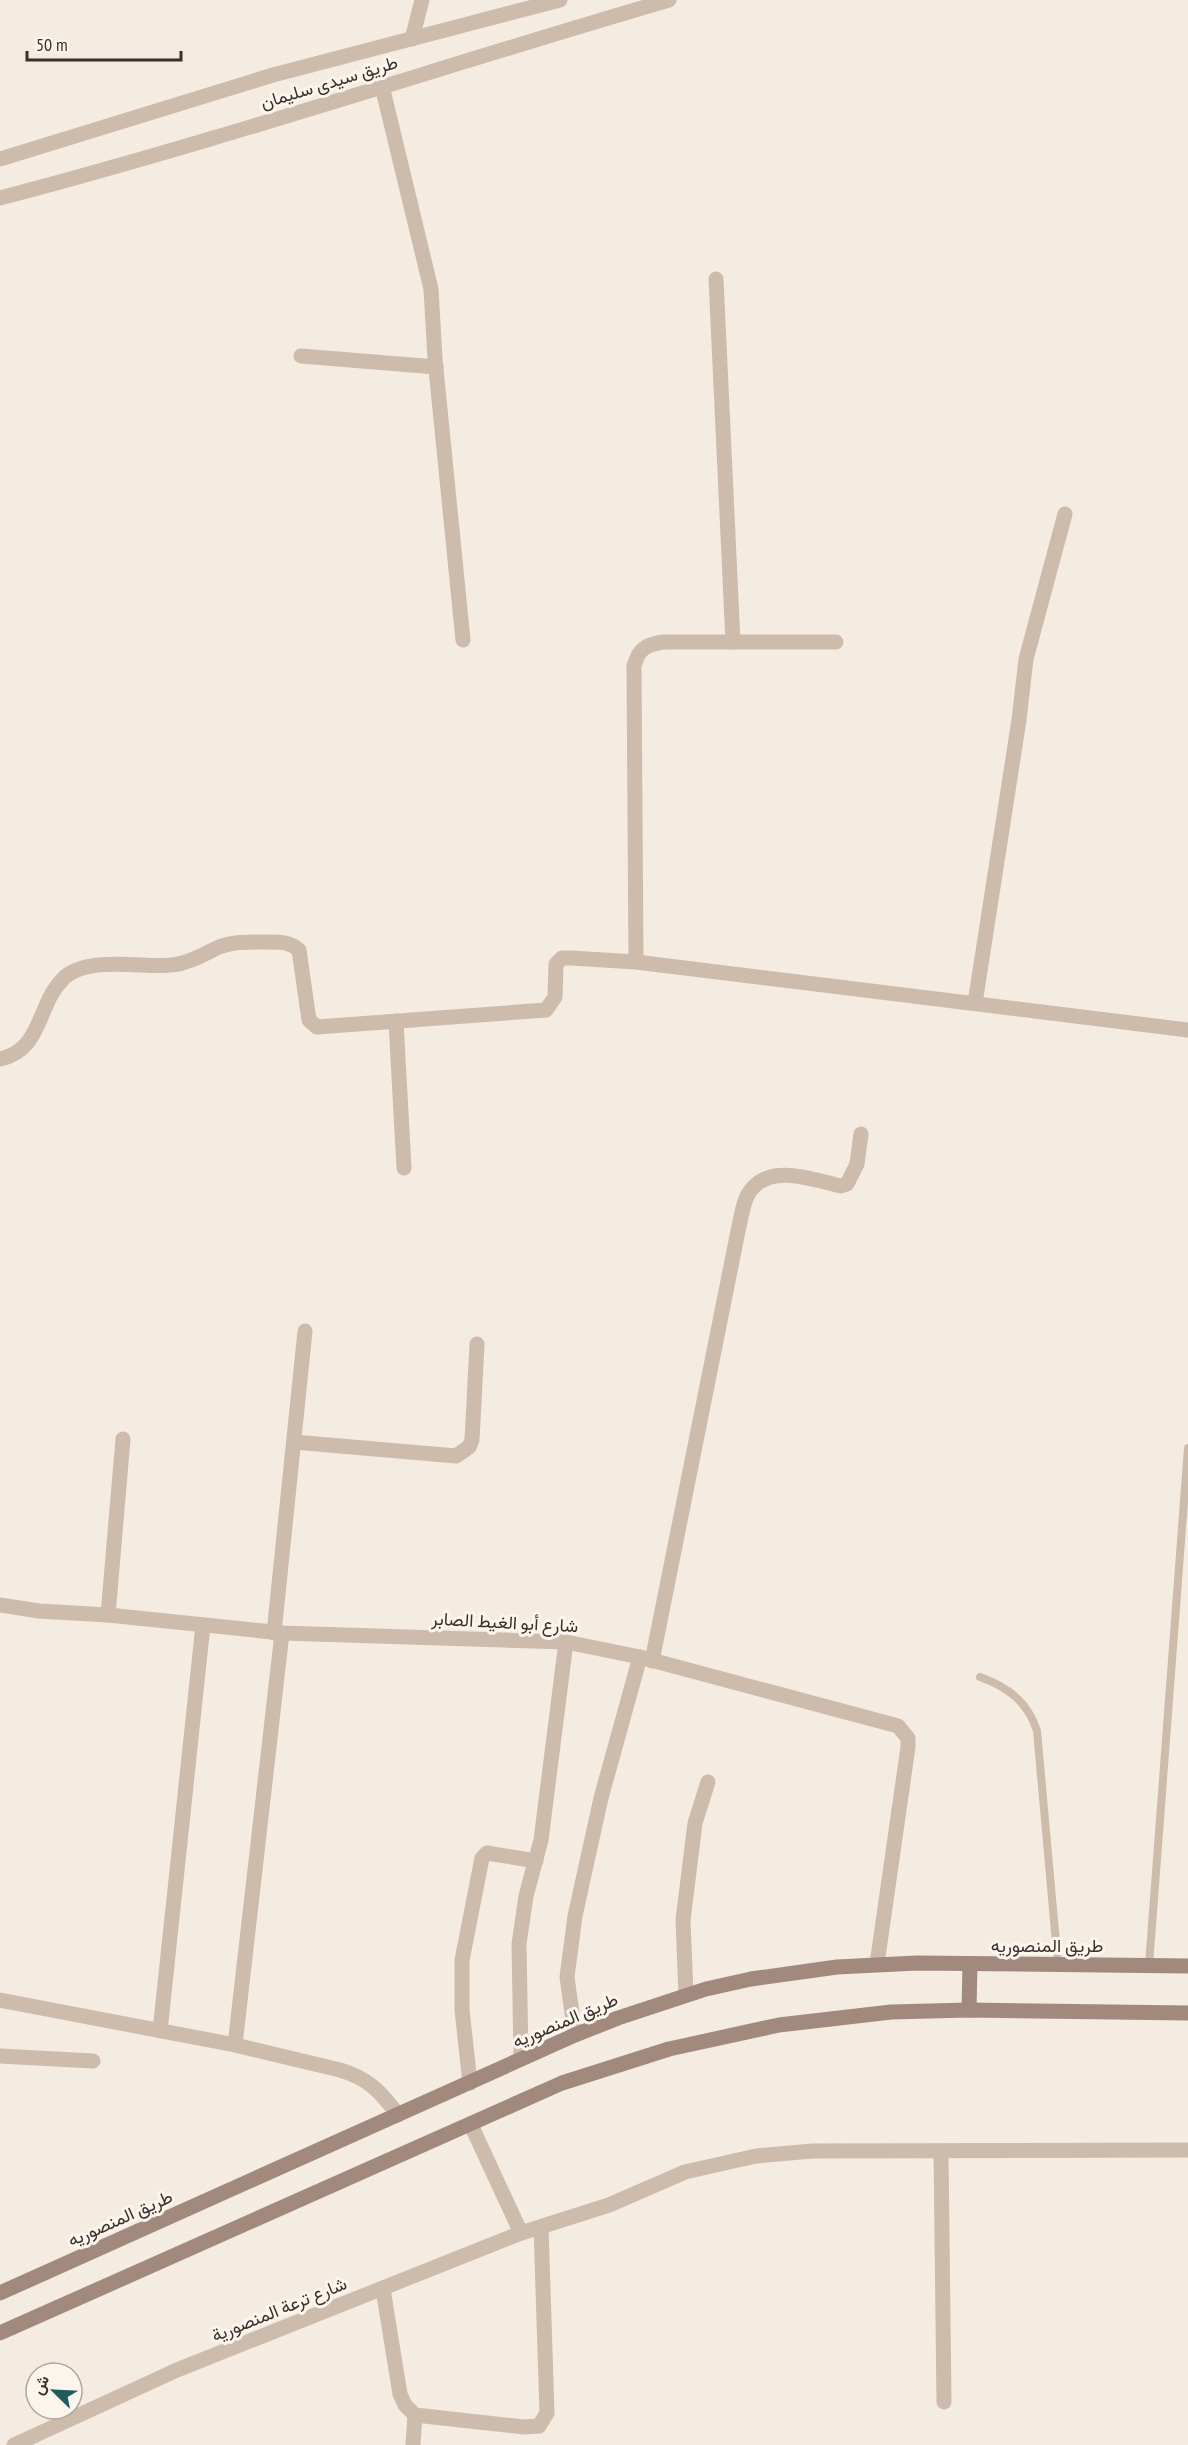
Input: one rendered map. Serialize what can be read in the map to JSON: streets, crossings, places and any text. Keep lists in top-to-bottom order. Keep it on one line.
{"streets":{"main road":["طريق المنصوريه"],"street":["طريق سيدى سليمان","شارع أبو الغيط الصابر","شارع ترعة المنصورية"]},"crossings":[["شارع أبو الغيط الصابر","طريق المنصوريه"]],"scale_bar":"50 m","north":"top left"}
